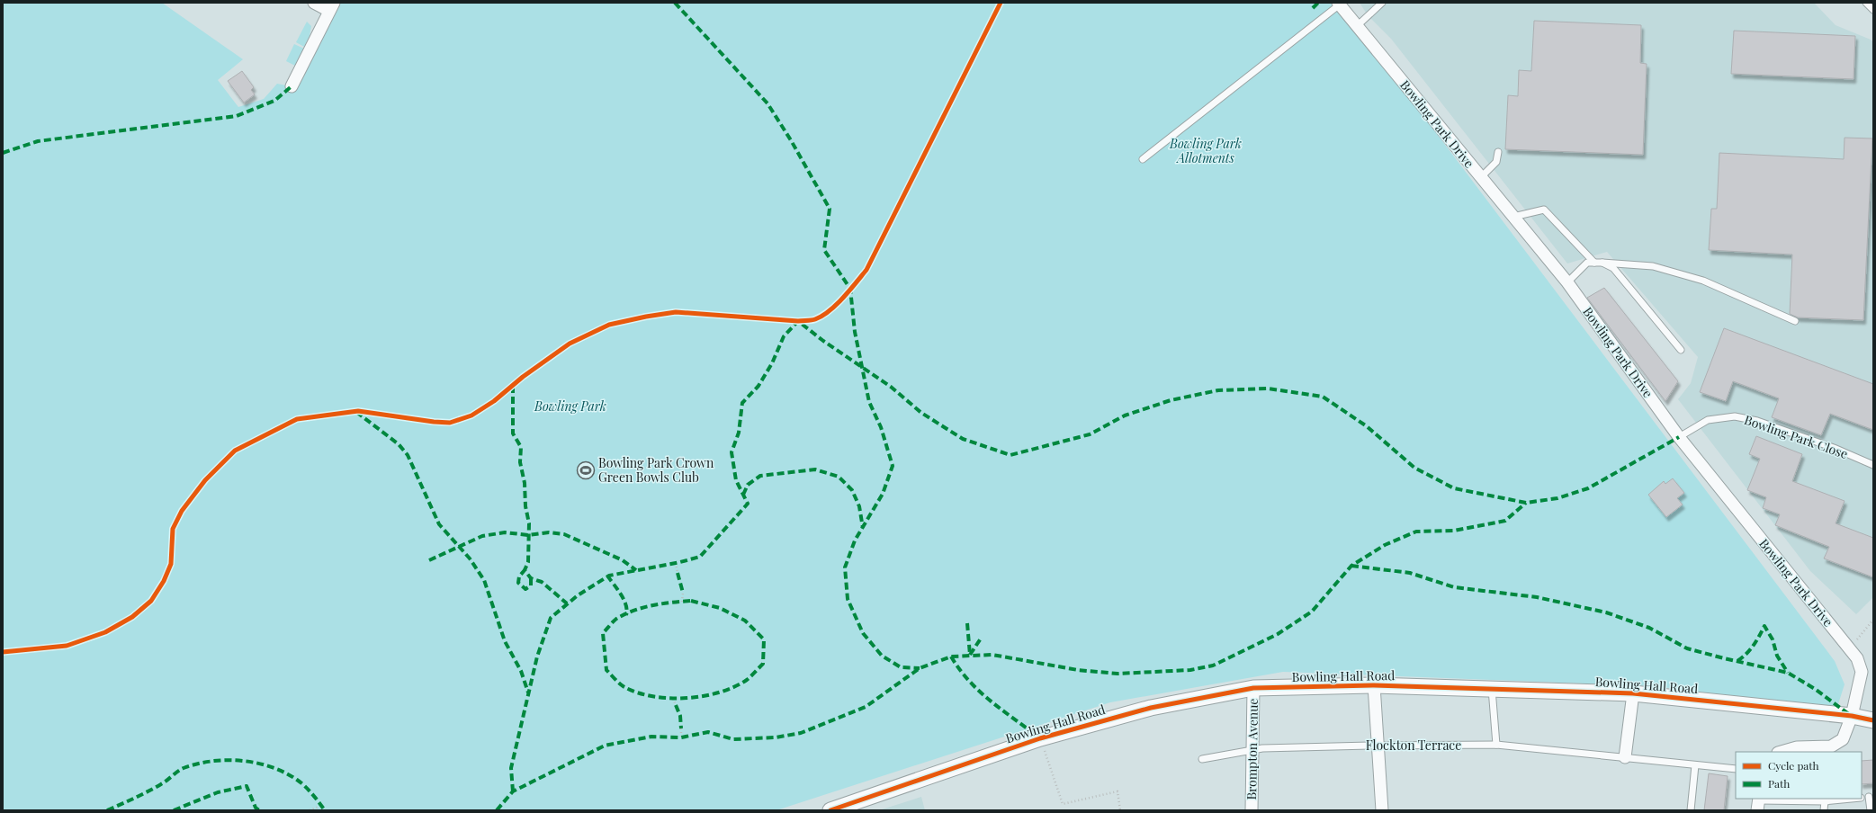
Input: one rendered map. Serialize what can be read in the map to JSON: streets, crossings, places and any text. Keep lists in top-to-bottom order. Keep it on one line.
{"streets":{"street":["Bowling Park Drive","Bowling Hall Road","Brompton Avenue"],"lane":["Bowling Park Close","Flockton Terrace"]},"crossings":[["Bowling Park Drive","Bowling Park Close"],["Bowling Park Drive","Bowling Hall Road"],["Bowling Hall Road","Brompton Avenue"],["Flockton Terrace","Brompton Avenue"]],"parks":["Bowling Park Allotments","Bowling Park"],"places":{"sports":["Bowling Park Crown Green Bowls Club"]},"legend":["Cycle path","Path"]}
